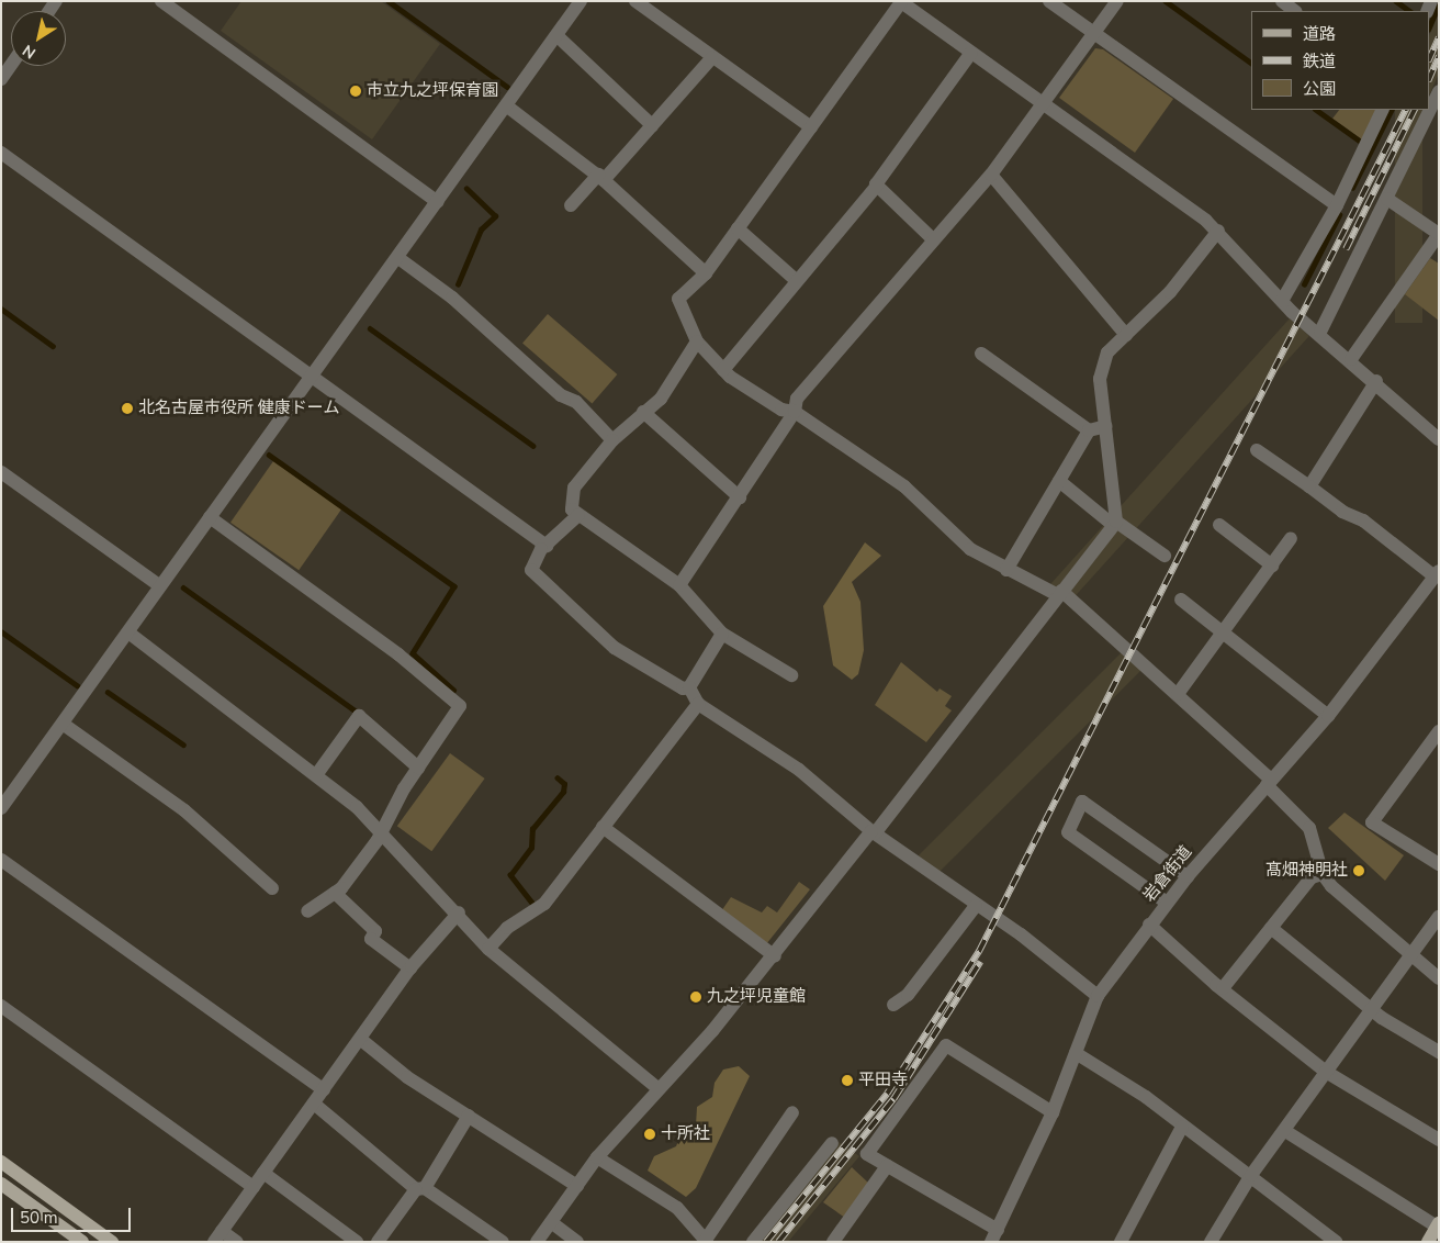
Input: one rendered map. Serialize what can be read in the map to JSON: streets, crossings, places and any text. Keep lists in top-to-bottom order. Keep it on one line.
{"streets":{"street":["岩倉街道"]},"places":["市立九之坪保育園","北名古屋市役所 健康ドーム","髙畑神明社","九之坪児童館","平田寺","十所社"],"legend":["道路","鉄道","公園"],"scale_bar":"50 m","north":"bottom left"}
